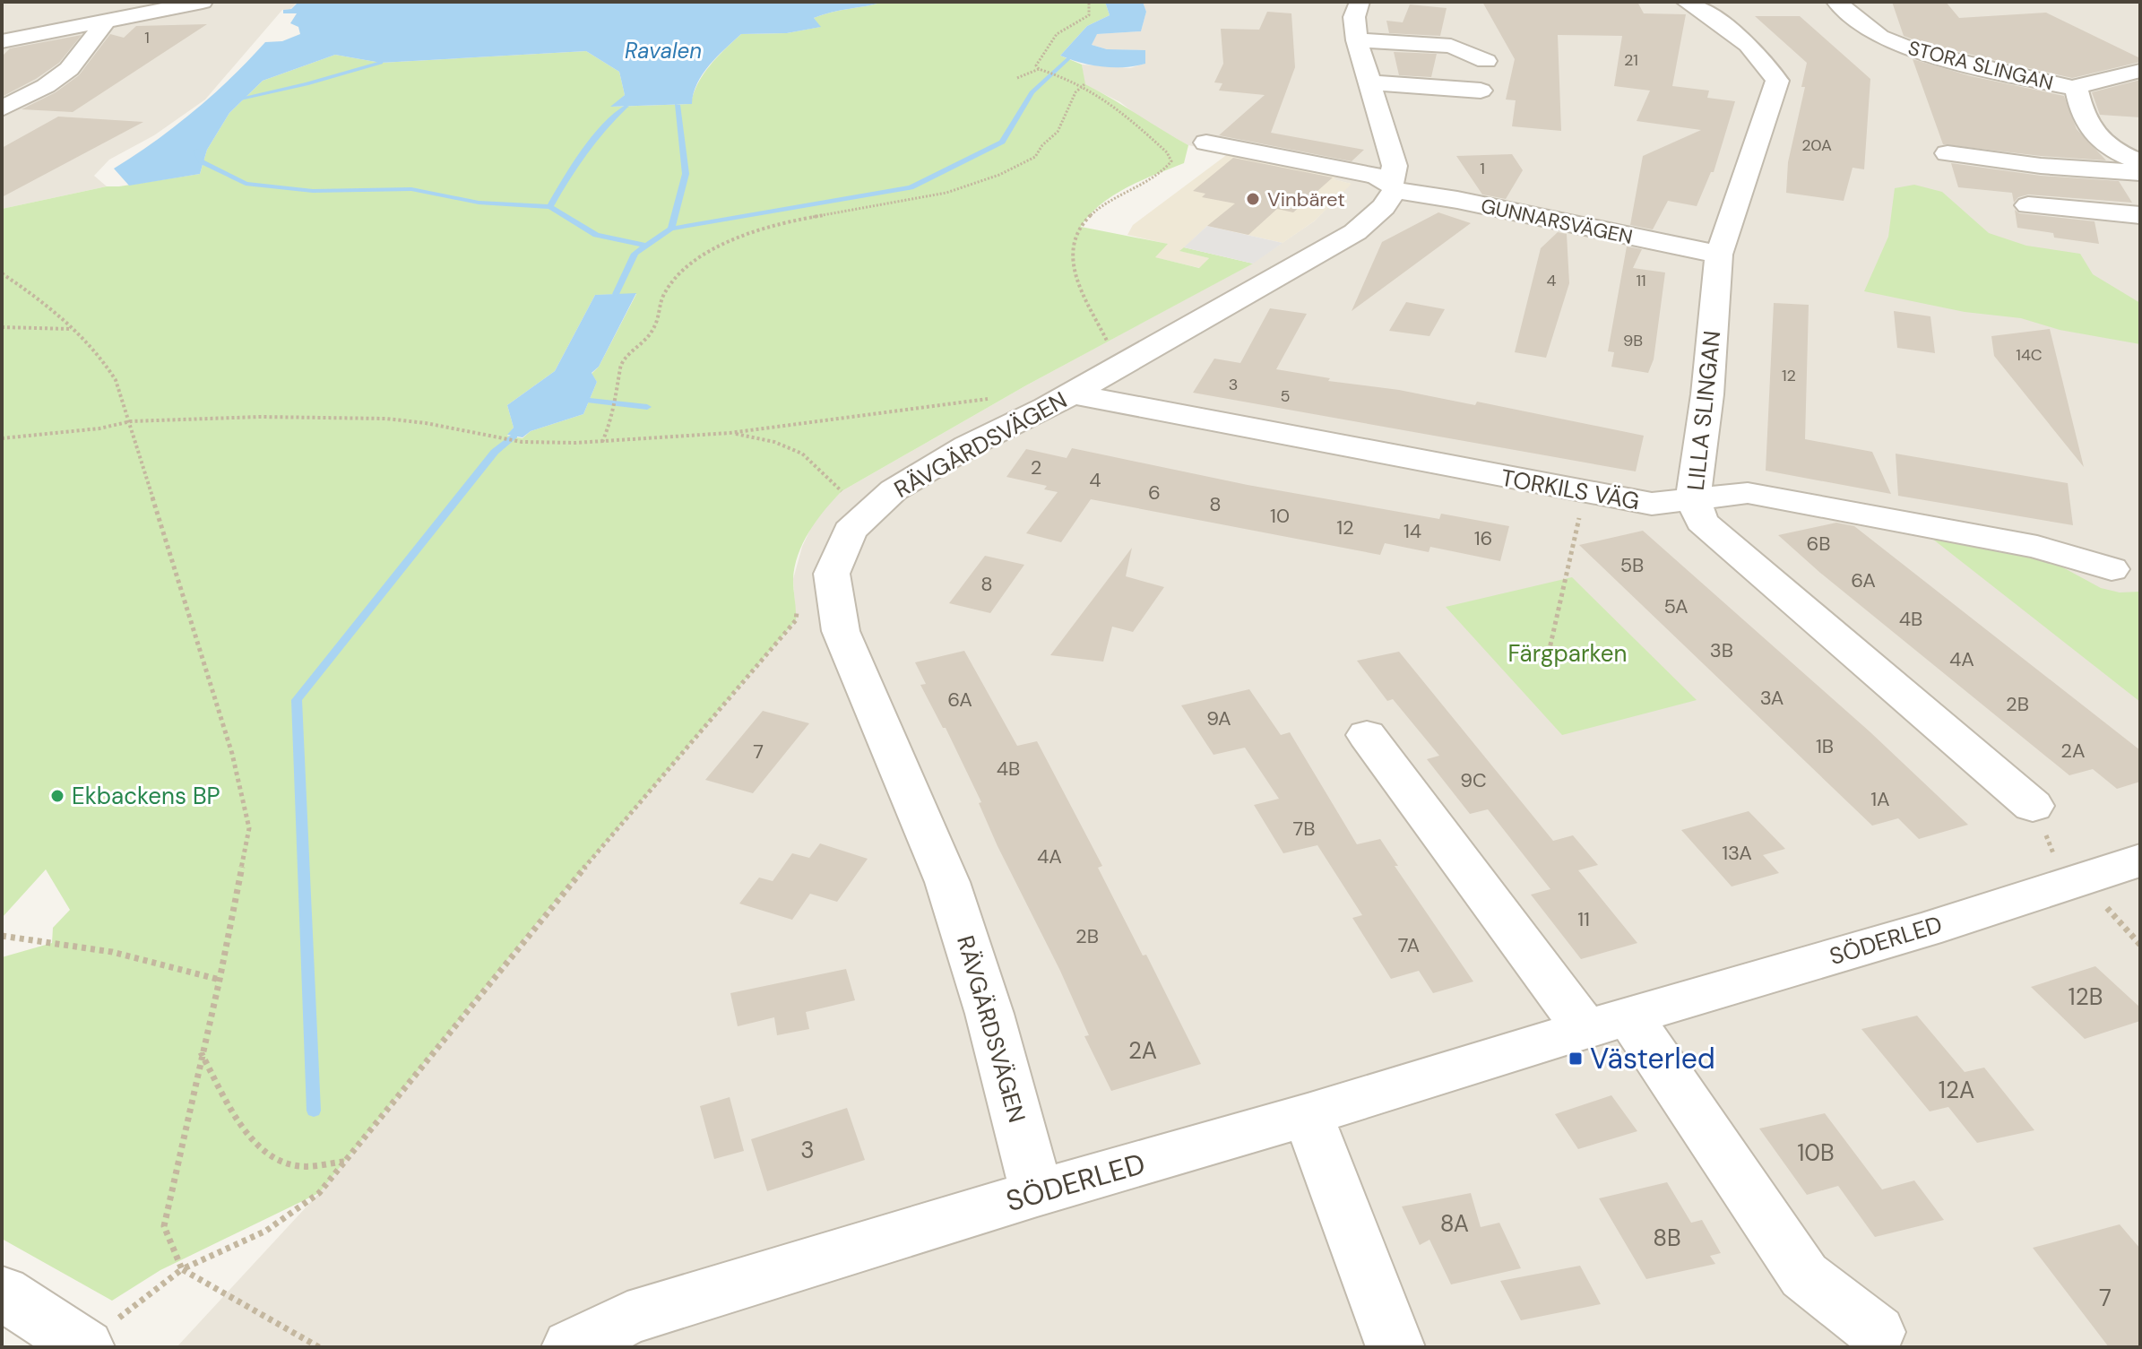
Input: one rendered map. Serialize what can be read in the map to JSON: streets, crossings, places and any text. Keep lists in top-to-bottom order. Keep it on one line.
{"streets":{"street":["STORA SLINGAN","GUNNARSVÄGEN","LILLA SLINGAN","RÄVGÄRDSVÄGEN","TORKILS VÄG","SÖDERLED"]},"crossings":[["GUNNARSVÄGEN","LILLA SLINGAN"],["GUNNARSVÄGEN","RÄVGÄRDSVÄGEN"],["LILLA SLINGAN","TORKILS VÄG"],["RÄVGÄRDSVÄGEN","TORKILS VÄG"],["RÄVGÄRDSVÄGEN","SÖDERLED"]],"water":["Ravalen"],"parks":["Färgparken"],"places":{"other":["Vinbäret","Ekbackens BP"],"transit":["Västerled"]},"house_numbers":["1","21","20A","1","4","11","9B","14C","12","3","5","2","4","6","8","10","12","14","16","6B","5B","6A","8","5A","4B","3B","4A","3A","6A","2B","9A","1B","2A","7","4B","9C","1A","7B","13A","4A","11","2B","7A","12B","2A","12A","3","10B","8A","8B","7"]}
